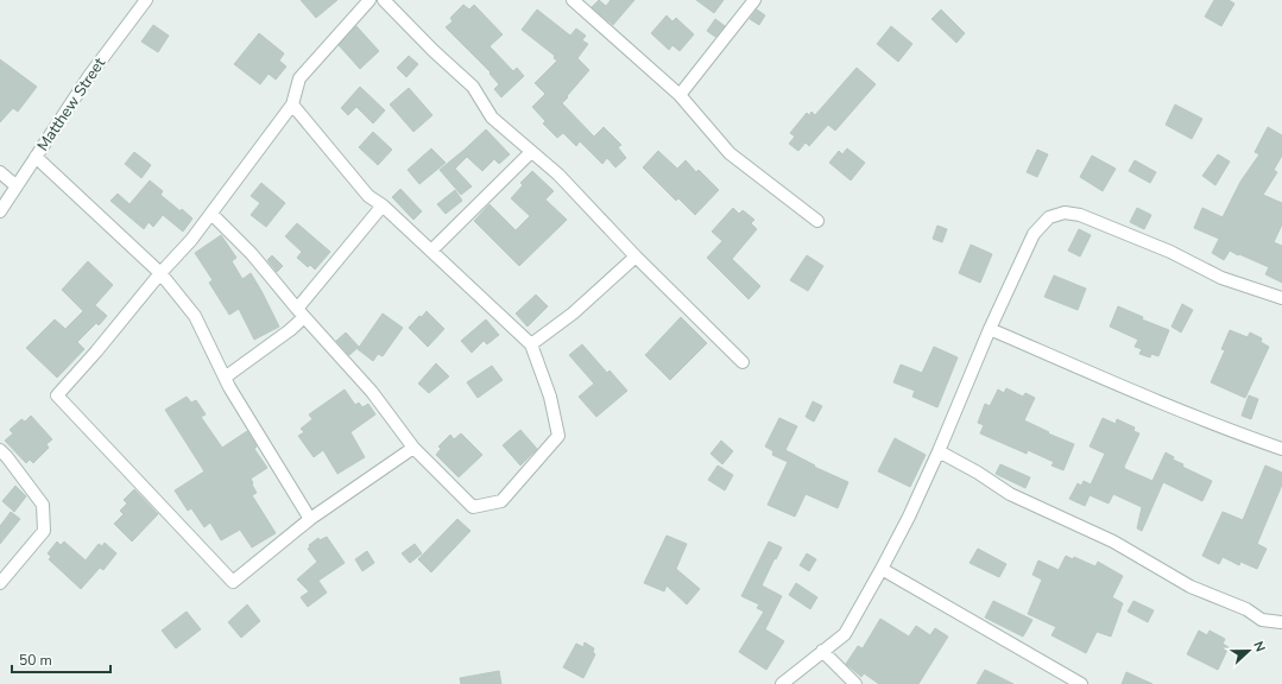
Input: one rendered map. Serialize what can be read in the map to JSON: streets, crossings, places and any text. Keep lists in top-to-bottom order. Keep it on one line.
{"streets":{"street":["Matthew Street"]},"scale_bar":"50 m","north":"right"}
